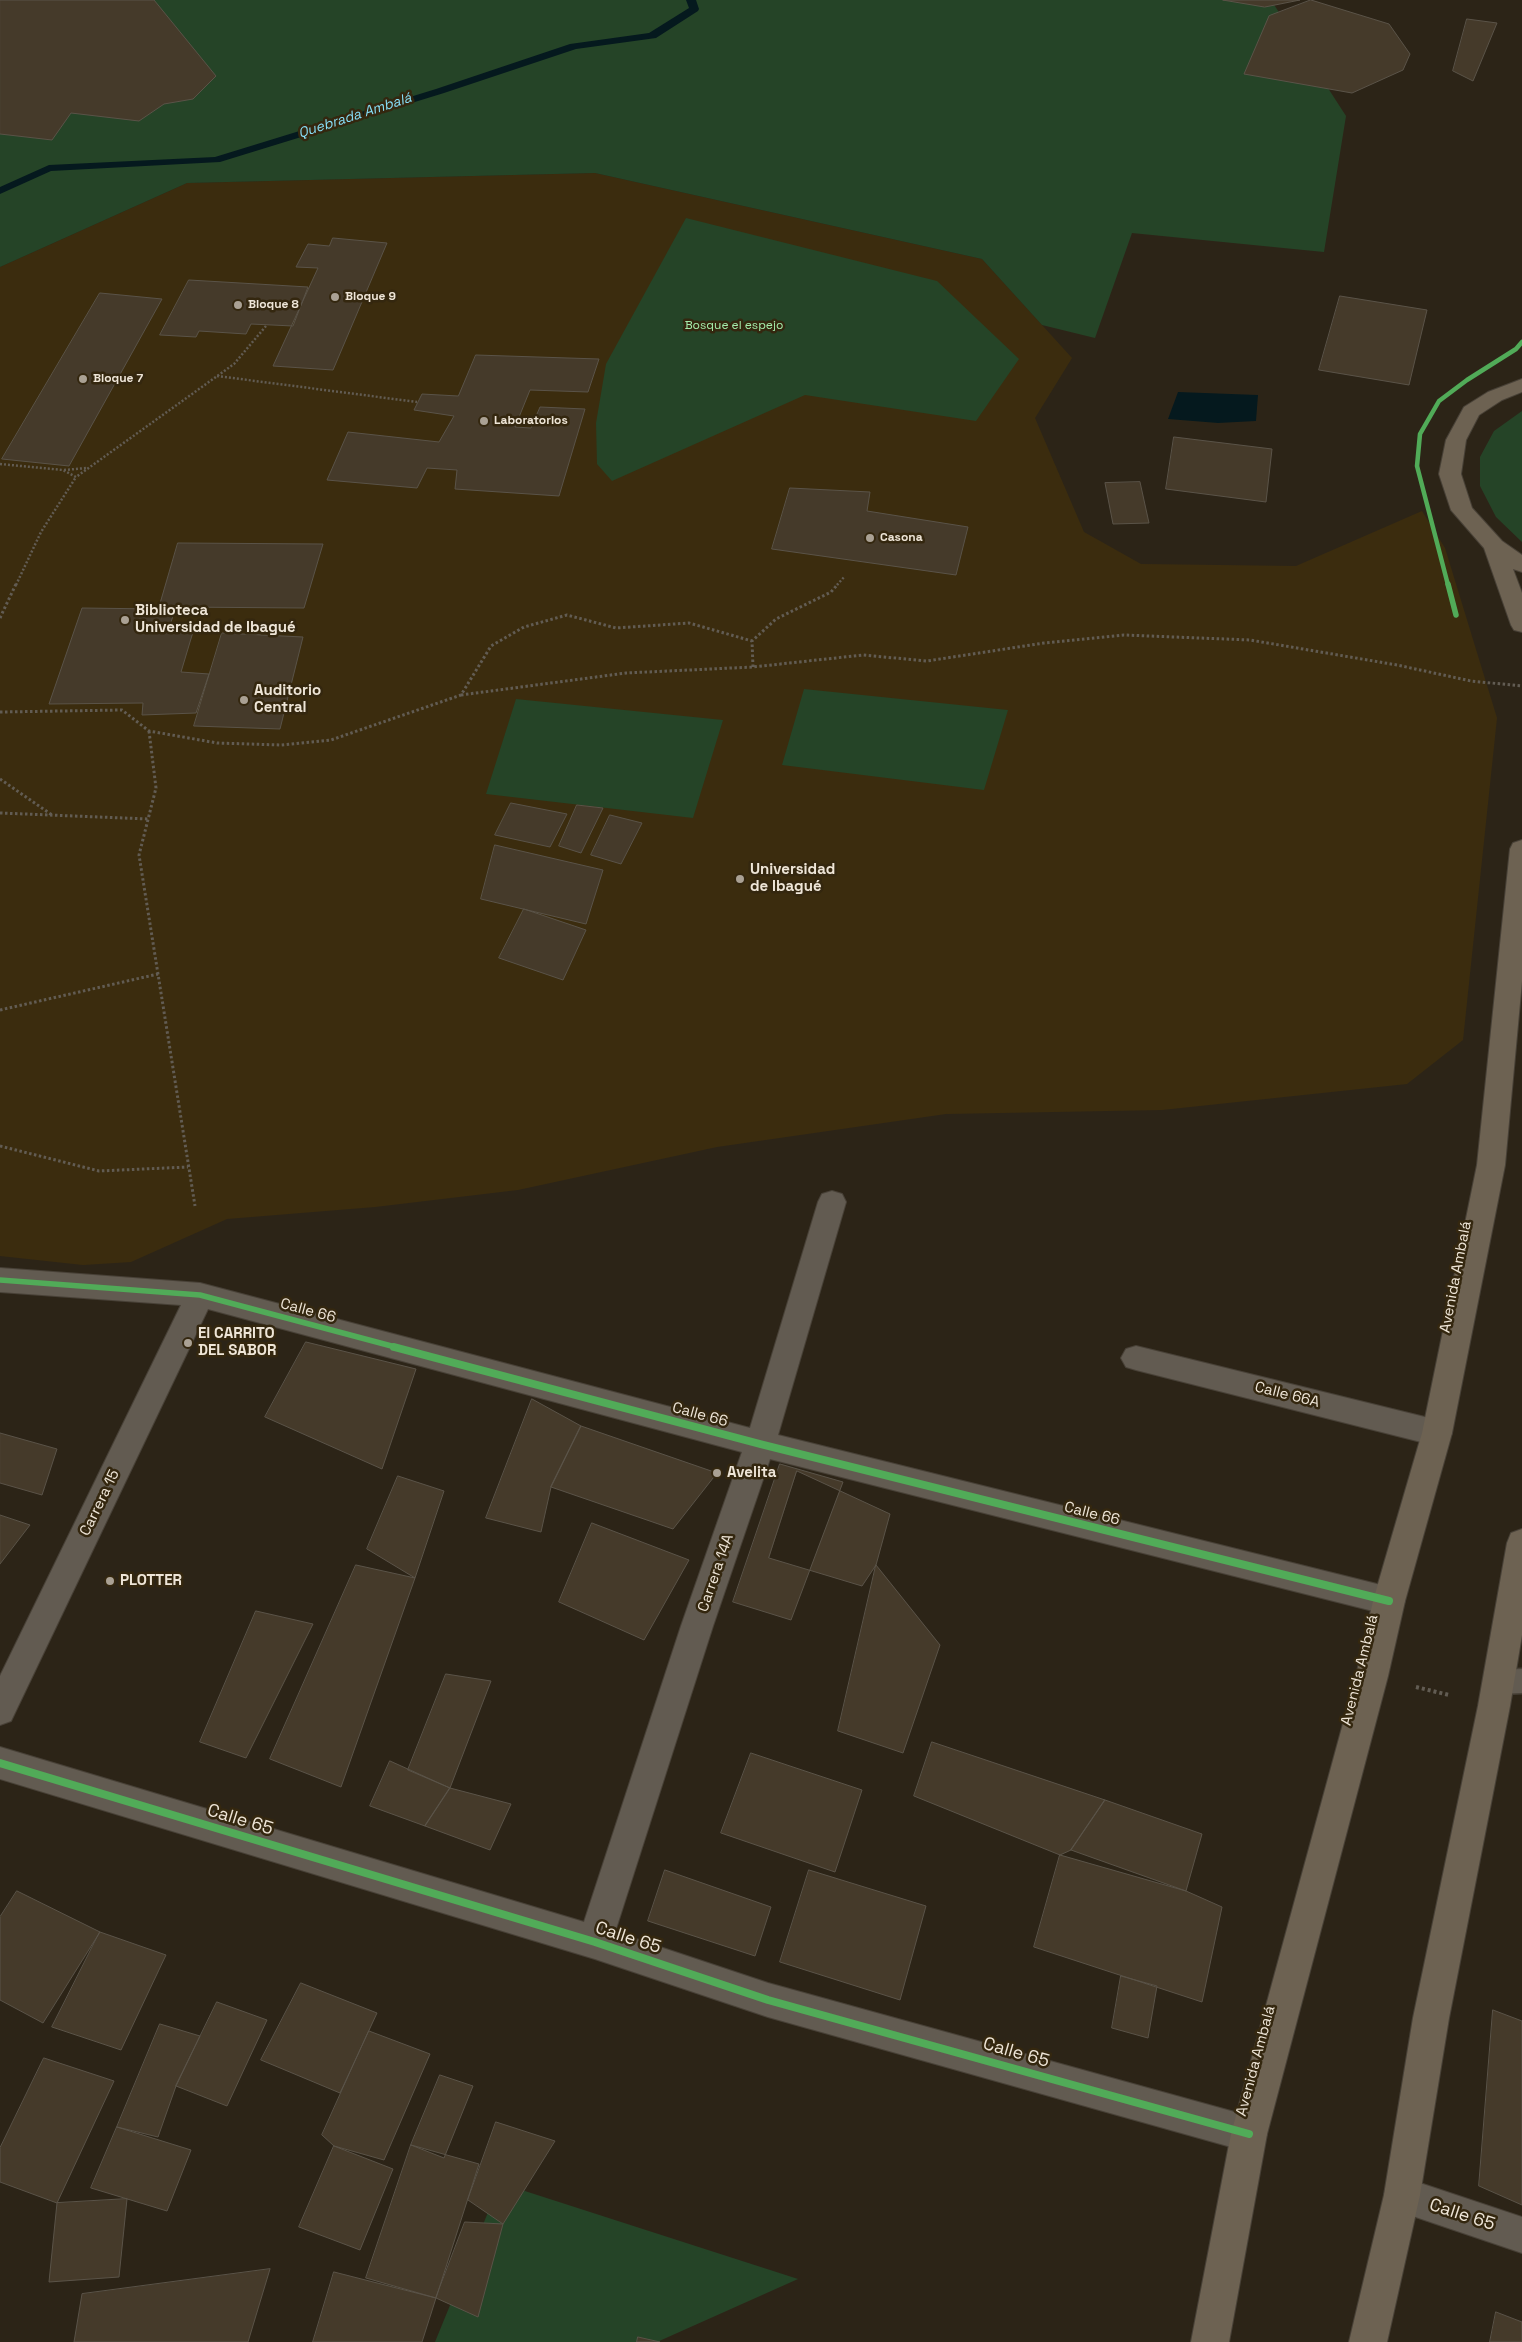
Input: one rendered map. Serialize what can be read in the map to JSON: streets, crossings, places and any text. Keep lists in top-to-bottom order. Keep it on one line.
{"streets":{"main road":["Avenida Ambalá"],"street":["Calle 66","Calle 66A","Carrera 15","Carrera 14A","Calle 65"]},"crossings":[["Avenida Ambalá","Calle 66"],["Avenida Ambalá","Calle 66A"],["Avenida Ambalá","Calle 65"],["Calle 66","Carrera 15"],["Calle 66","Carrera 14A"],["Carrera 14A","Calle 65"]],"water":["Quebrada Ambalá"],"parks":["Bosque el espejo"],"places":["Bloque 9","Bloque 8","Bloque 7","Laboratorios","Casona","Biblioteca Universidad de Ibagué","Auditorio Central","Universidad de Ibagué","El CARRITO DEL SABOR","Avelita","PLOTTER"]}
